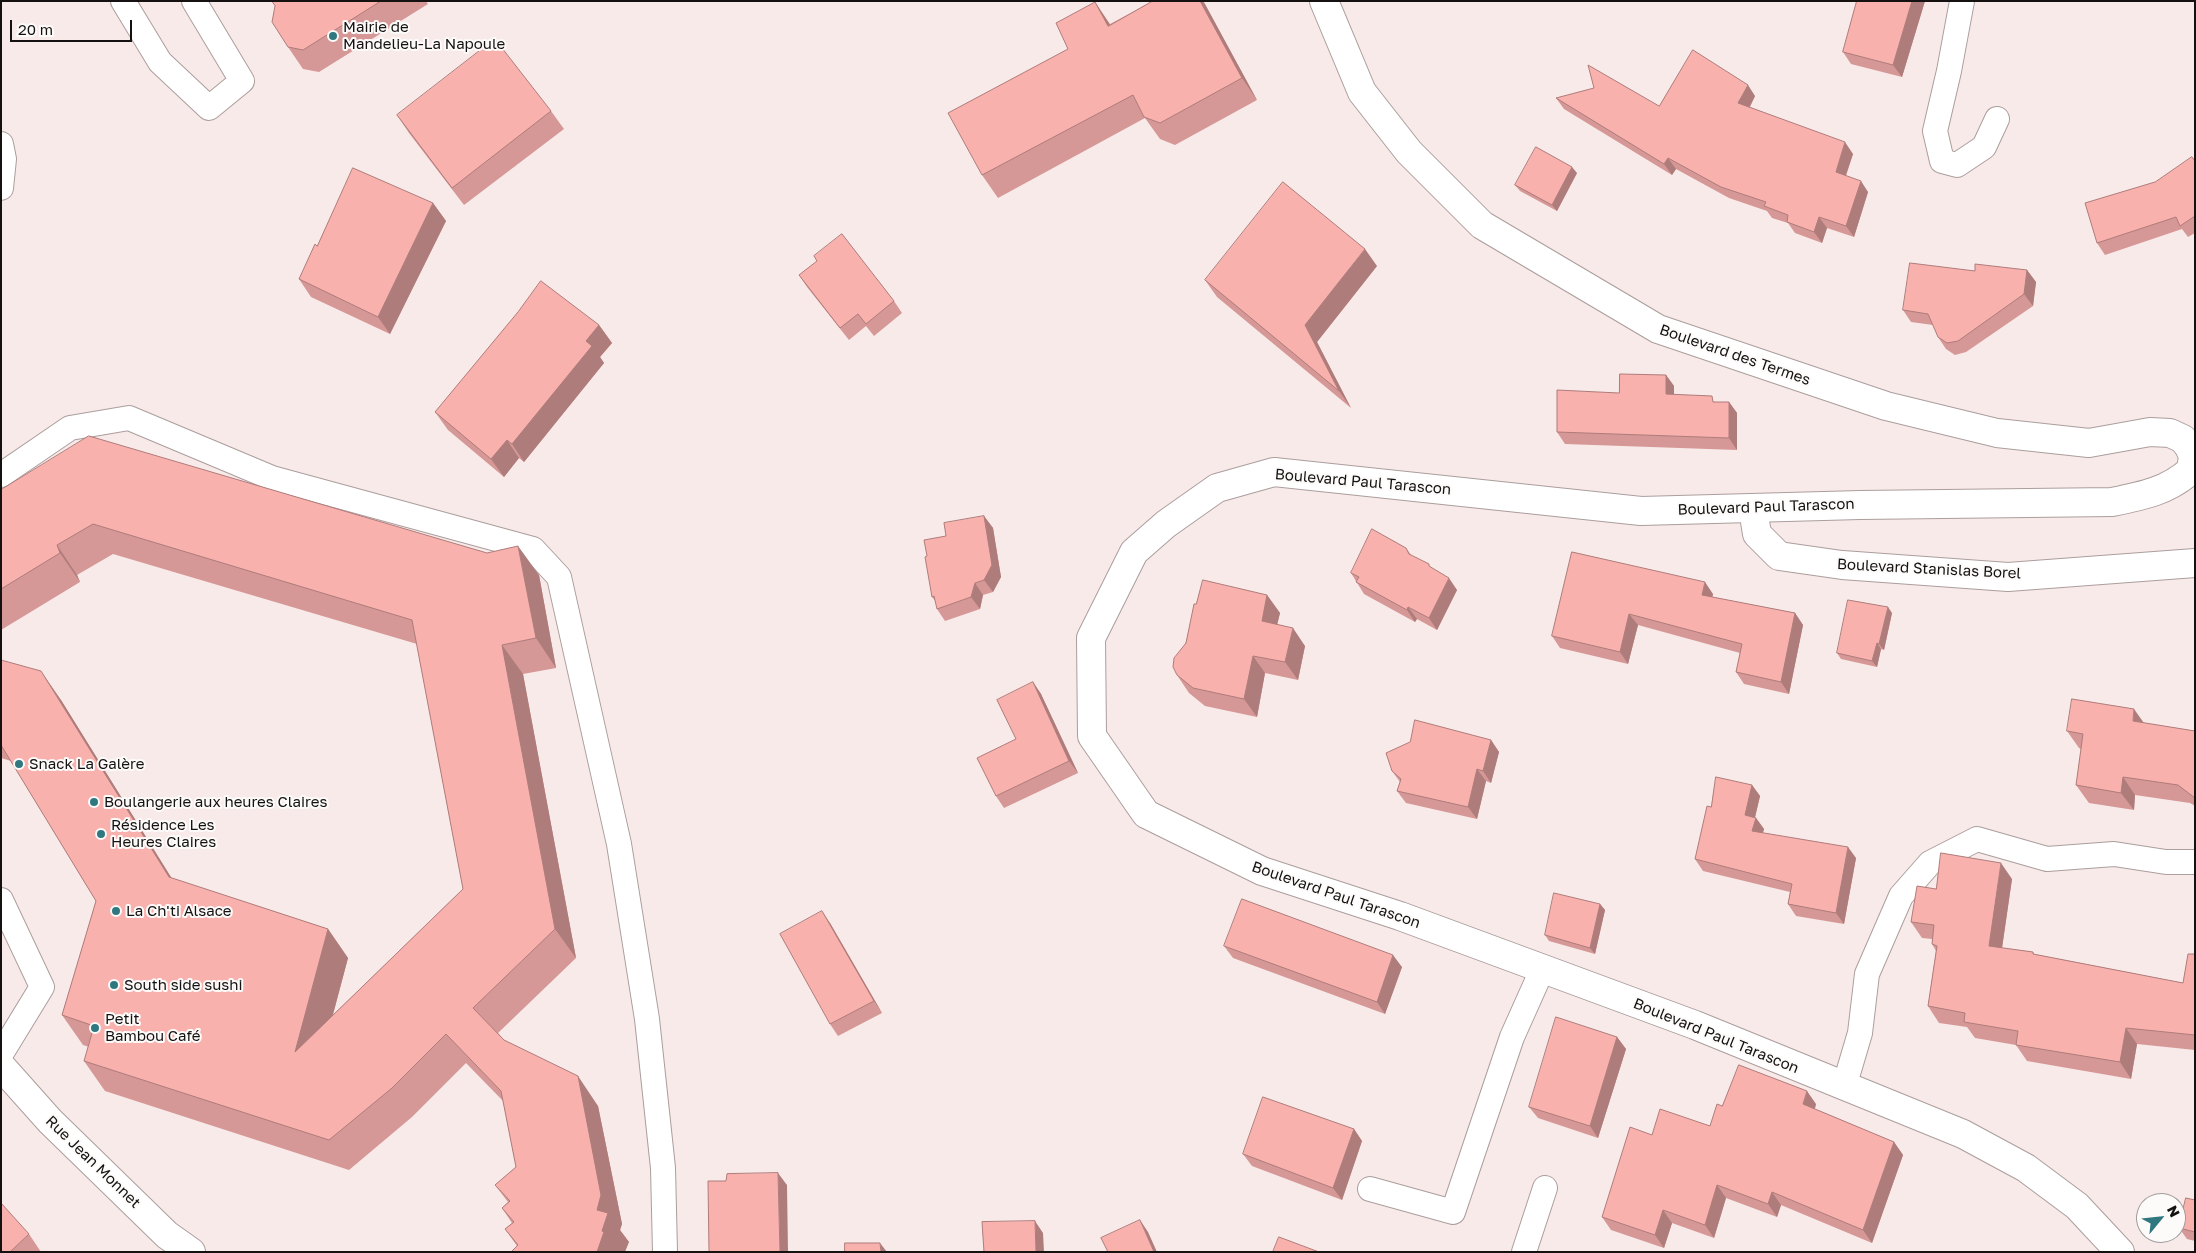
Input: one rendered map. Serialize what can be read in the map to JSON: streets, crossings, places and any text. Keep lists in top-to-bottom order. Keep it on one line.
{"streets":{"street":["Boulevard des Termes","Boulevard Paul Tarascon","Boulevard Stanislas Borel","Rue Jean Monnet"]},"crossings":[["Boulevard des Termes","Boulevard Paul Tarascon"],["Boulevard Paul Tarascon","Boulevard Stanislas Borel"]],"places":["Mairie de Mandelieu-La Napoule","Snack La Galère","Boulangerie aux heures Claires","Résidence Les Heures Claires","La Ch'ti Alsace","South side sushi","Petit Bambou Café"],"scale_bar":"20 m","north":"top right"}
